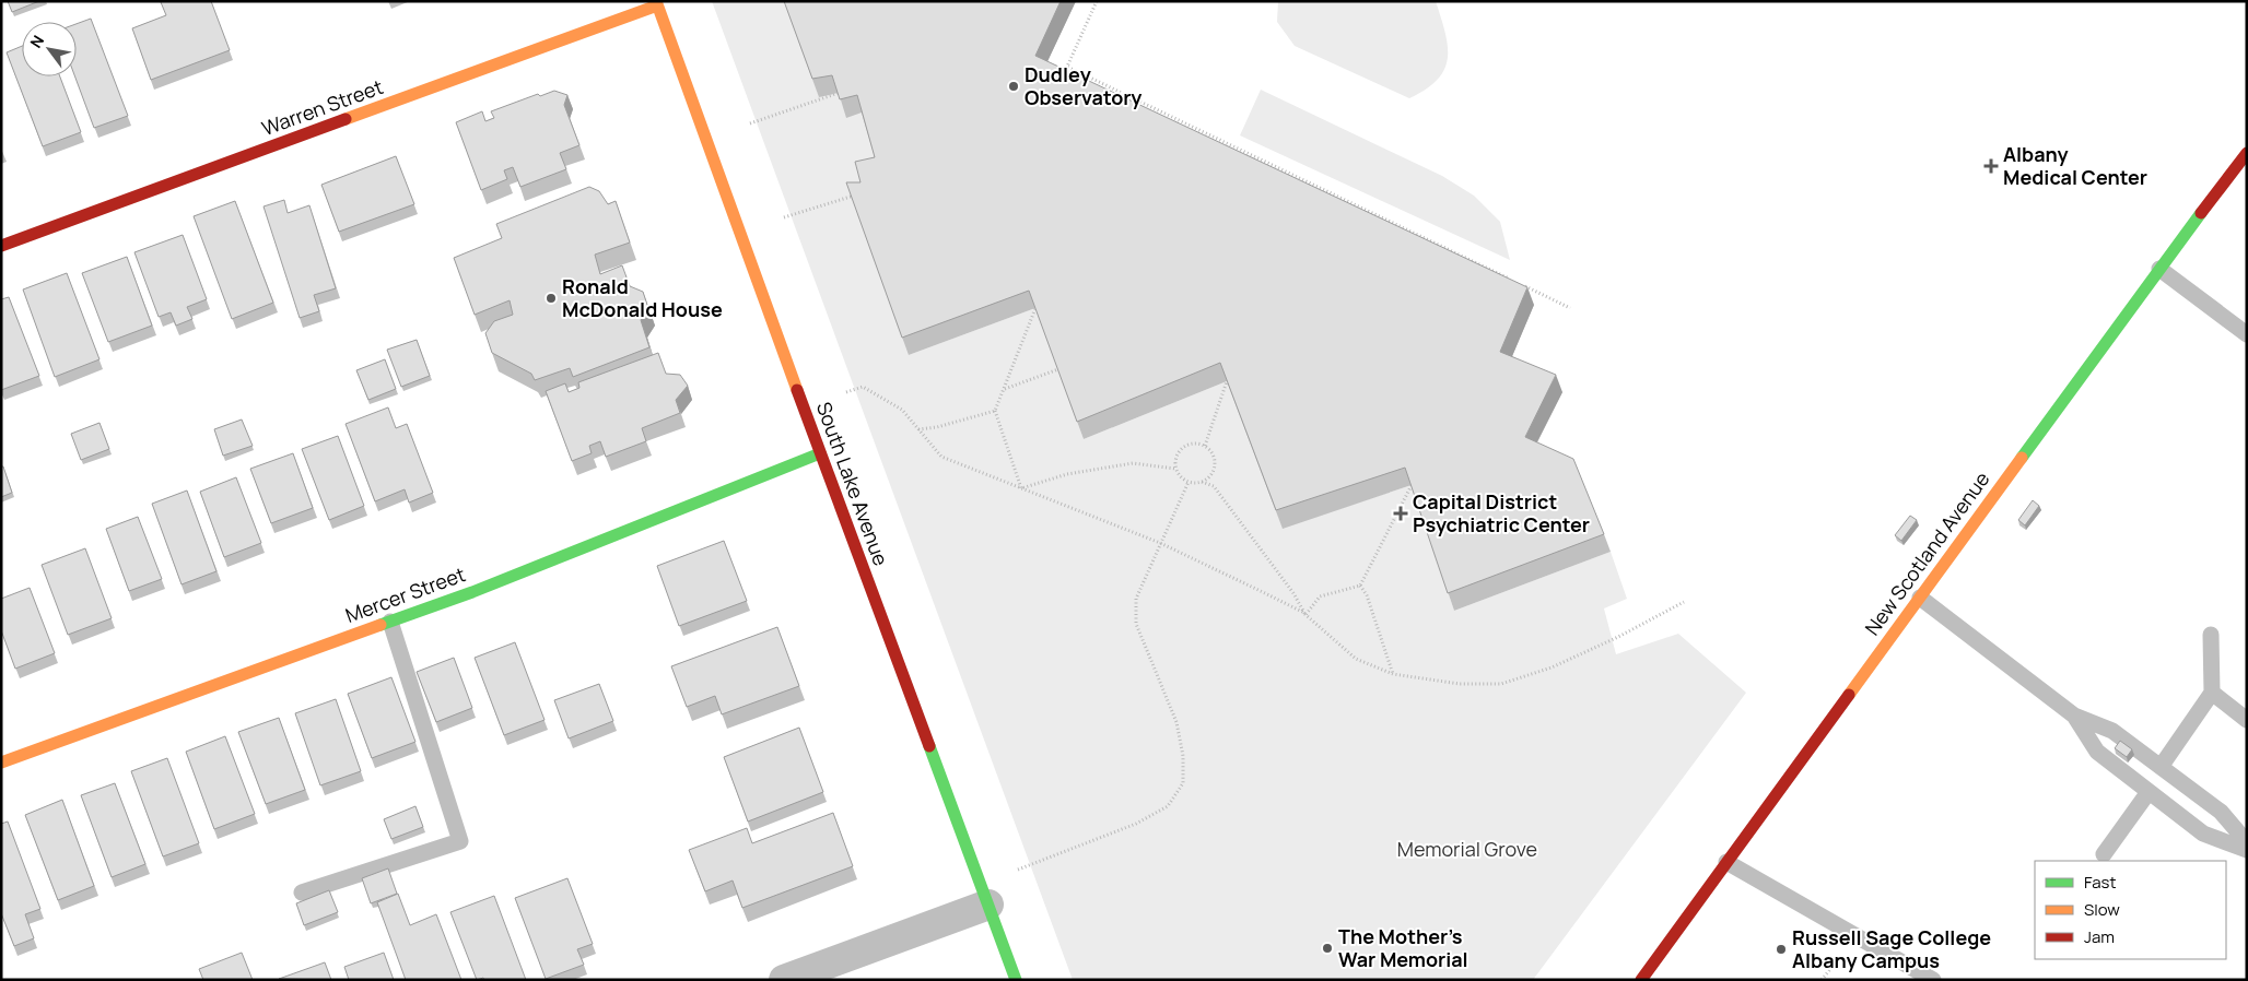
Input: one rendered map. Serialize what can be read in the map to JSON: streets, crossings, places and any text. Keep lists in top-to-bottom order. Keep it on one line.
{"streets":{"street":["Warren Street","South Lake Avenue","New Scotland Avenue","Mercer Street"]},"crossings":[["Warren Street","South Lake Avenue"],["South Lake Avenue","Mercer Street"]],"parks":["Memorial Grove"],"places":{"other":["Dudley Observatory","Ronald McDonald House","The Mother’s War Memorial","Russell Sage College Albany Campus"],"health":["Albany Medical Center","Capital District Psychiatric Center"]},"legend":["Fast","Slow","Jam"],"north":"top left"}
